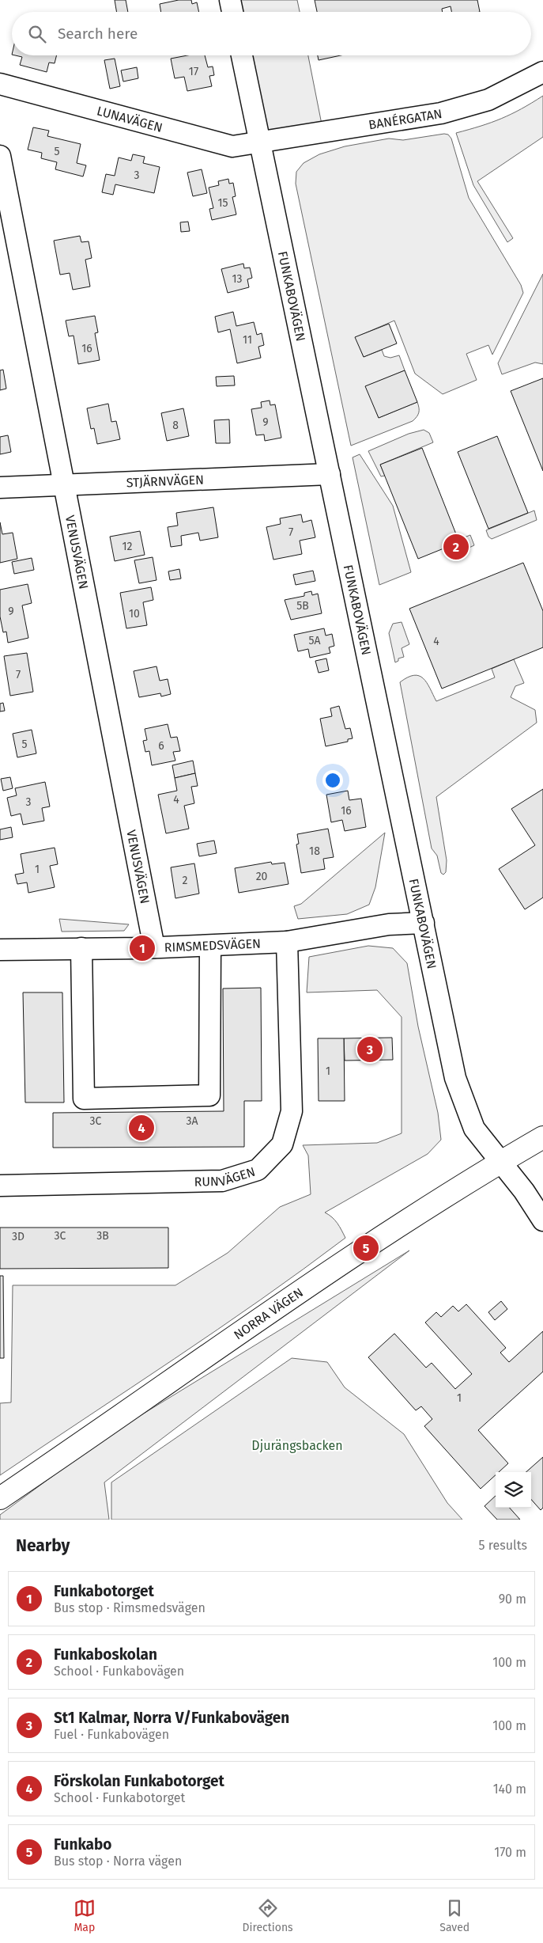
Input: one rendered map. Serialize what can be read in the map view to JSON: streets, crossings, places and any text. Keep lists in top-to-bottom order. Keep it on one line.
{"streets":{"main road":["NORRA VÄGEN"],"street":["LUNAVÄGEN","BANÉRGATAN","FUNKABOVÄGEN","STJÄRNVÄGEN","VENUSVÄGEN","RIMSMEDSVÄGEN","RUNVÄGEN"]},"crossings":[["LUNAVÄGEN","BANÉRGATAN"],["LUNAVÄGEN","FUNKABOVÄGEN"],["BANÉRGATAN","FUNKABOVÄGEN"],["FUNKABOVÄGEN","STJÄRNVÄGEN"],["FUNKABOVÄGEN","RIMSMEDSVÄGEN"],["FUNKABOVÄGEN","NORRA VÄGEN"],["STJÄRNVÄGEN","VENUSVÄGEN"],["VENUSVÄGEN","RIMSMEDSVÄGEN"],["RIMSMEDSVÄGEN","RUNVÄGEN"]],"parks":["Djurängsbacken"],"house_numbers":["17","5","3","15","13","11","16","9","8","7","12","5B","9","10","5A","4","7","5","6","4","3","16","18","1","20","2","1","3C","3A","3C","3B","3D","1"],"page":{"search":"Search here","pins":["2","1","3","4","5"],"heading":["Nearby","5 results"],"list":[{"mark":"1","name":"Funkabotorget","note":"Bus stop · Rimsmedsvägen","value":"90 m"},{"mark":"2","name":"Funkaboskolan","note":"School · Funkabovägen","value":"100 m"},{"mark":"3","name":"St1 Kalmar, Norra V/Funkabovägen","note":"Fuel · Funkabovägen","value":"100 m"},{"mark":"4","name":"Förskolan Funkabotorget","note":"School · Funkabotorget","value":"140 m"},{"mark":"5","name":"Funkabo","note":"Bus stop · Norra vägen","value":"170 m"}],"nav":["Map","Directions","Saved"]}}
